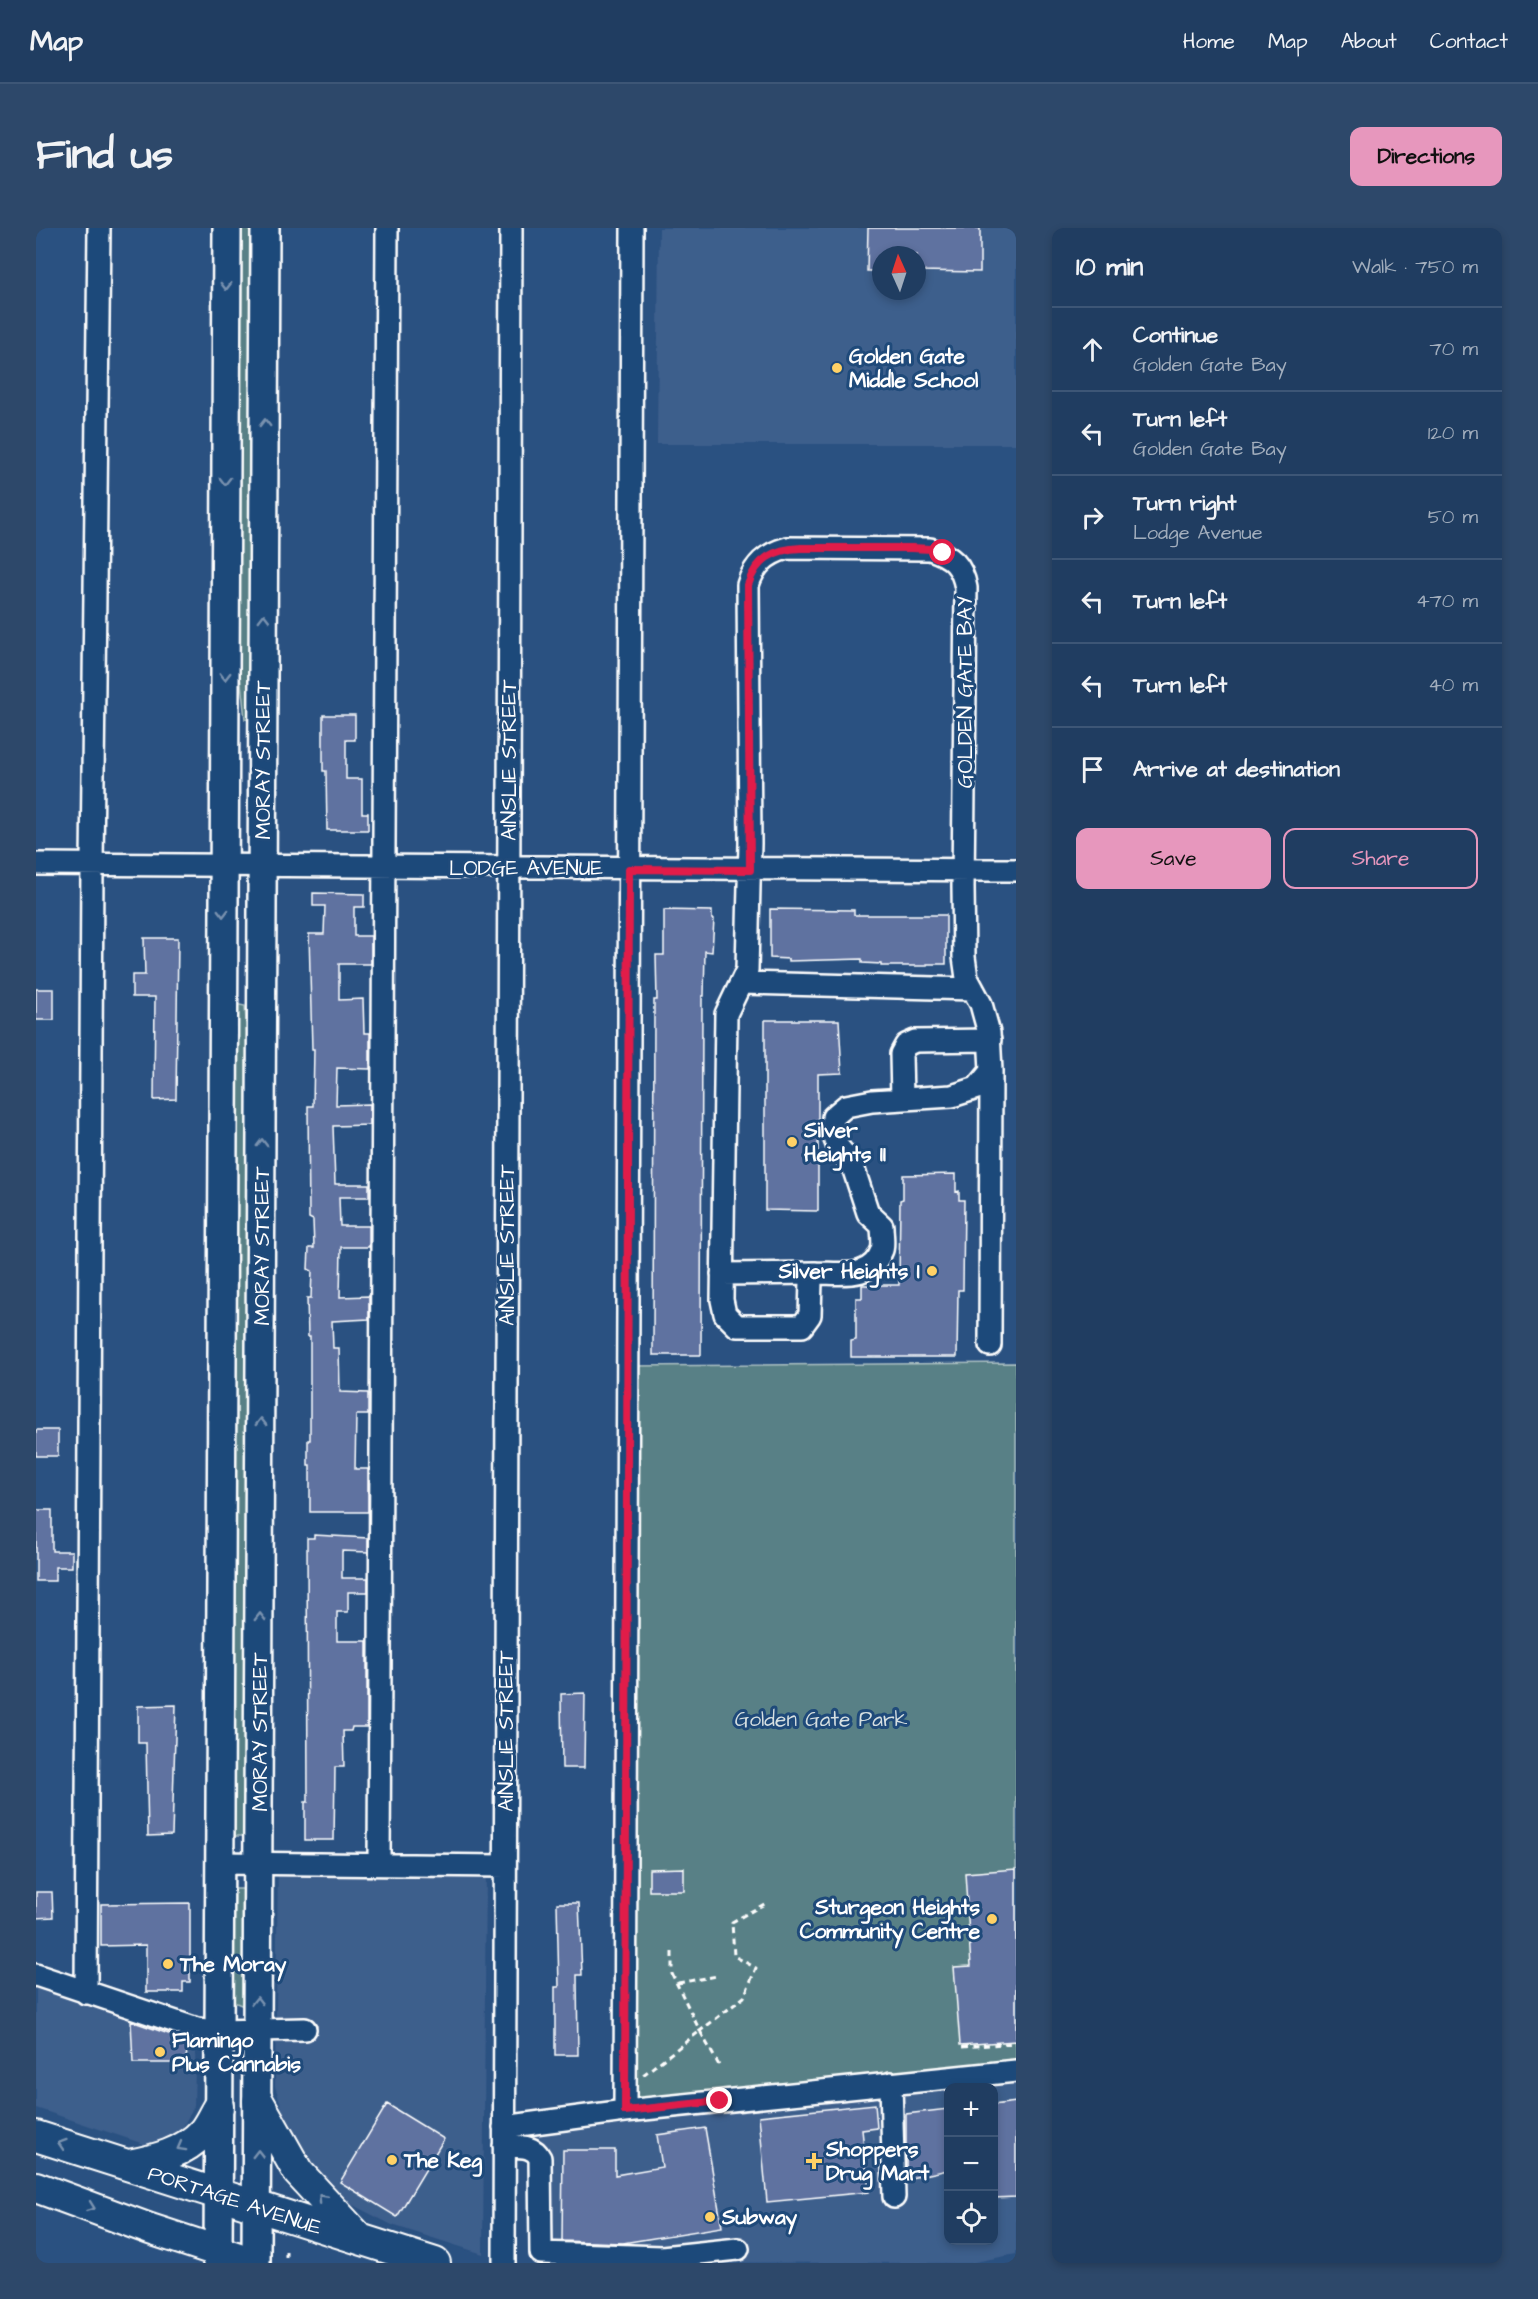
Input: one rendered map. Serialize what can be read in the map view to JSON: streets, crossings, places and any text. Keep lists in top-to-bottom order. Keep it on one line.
{"streets":{"highway":["PORTAGE AVENUE"],"main road":["MORAY STREET"],"street":["GOLDEN GATE BAY","AINSLIE STREET","LODGE AVENUE"]},"crossings":[["GOLDEN GATE BAY","LODGE AVENUE"],["MORAY STREET","LODGE AVENUE"],["MORAY STREET","PORTAGE AVENUE"],["AINSLIE STREET","LODGE AVENUE"]],"parks":["Golden Gate Park"],"places":{"other":["Golden Gate Middle School","Silver Heights II","Silver Heights I","Sturgeon Heights Community Centre","The Moray","Flamingo Plus Cannabis","The Keg","Subway"],"health":["Shoppers Drug Mart"]},"north":"top","page":{"header":"Map","nav":["Home","Map","About","Contact"],"title":"Find us","buttons":["Directions",["Save","Share"]],"heading":["10 min","Walk · 750 m"],"list":[["Continue","Golden Gate Bay","70 m"],["Turn left","Golden Gate Bay","120 m"],["Turn right","Lodge Avenue","50 m"],["Turn left","470 m"],["Turn left","40 m"],"Arrive at destination"],"map_buttons":["+","−"]}}
